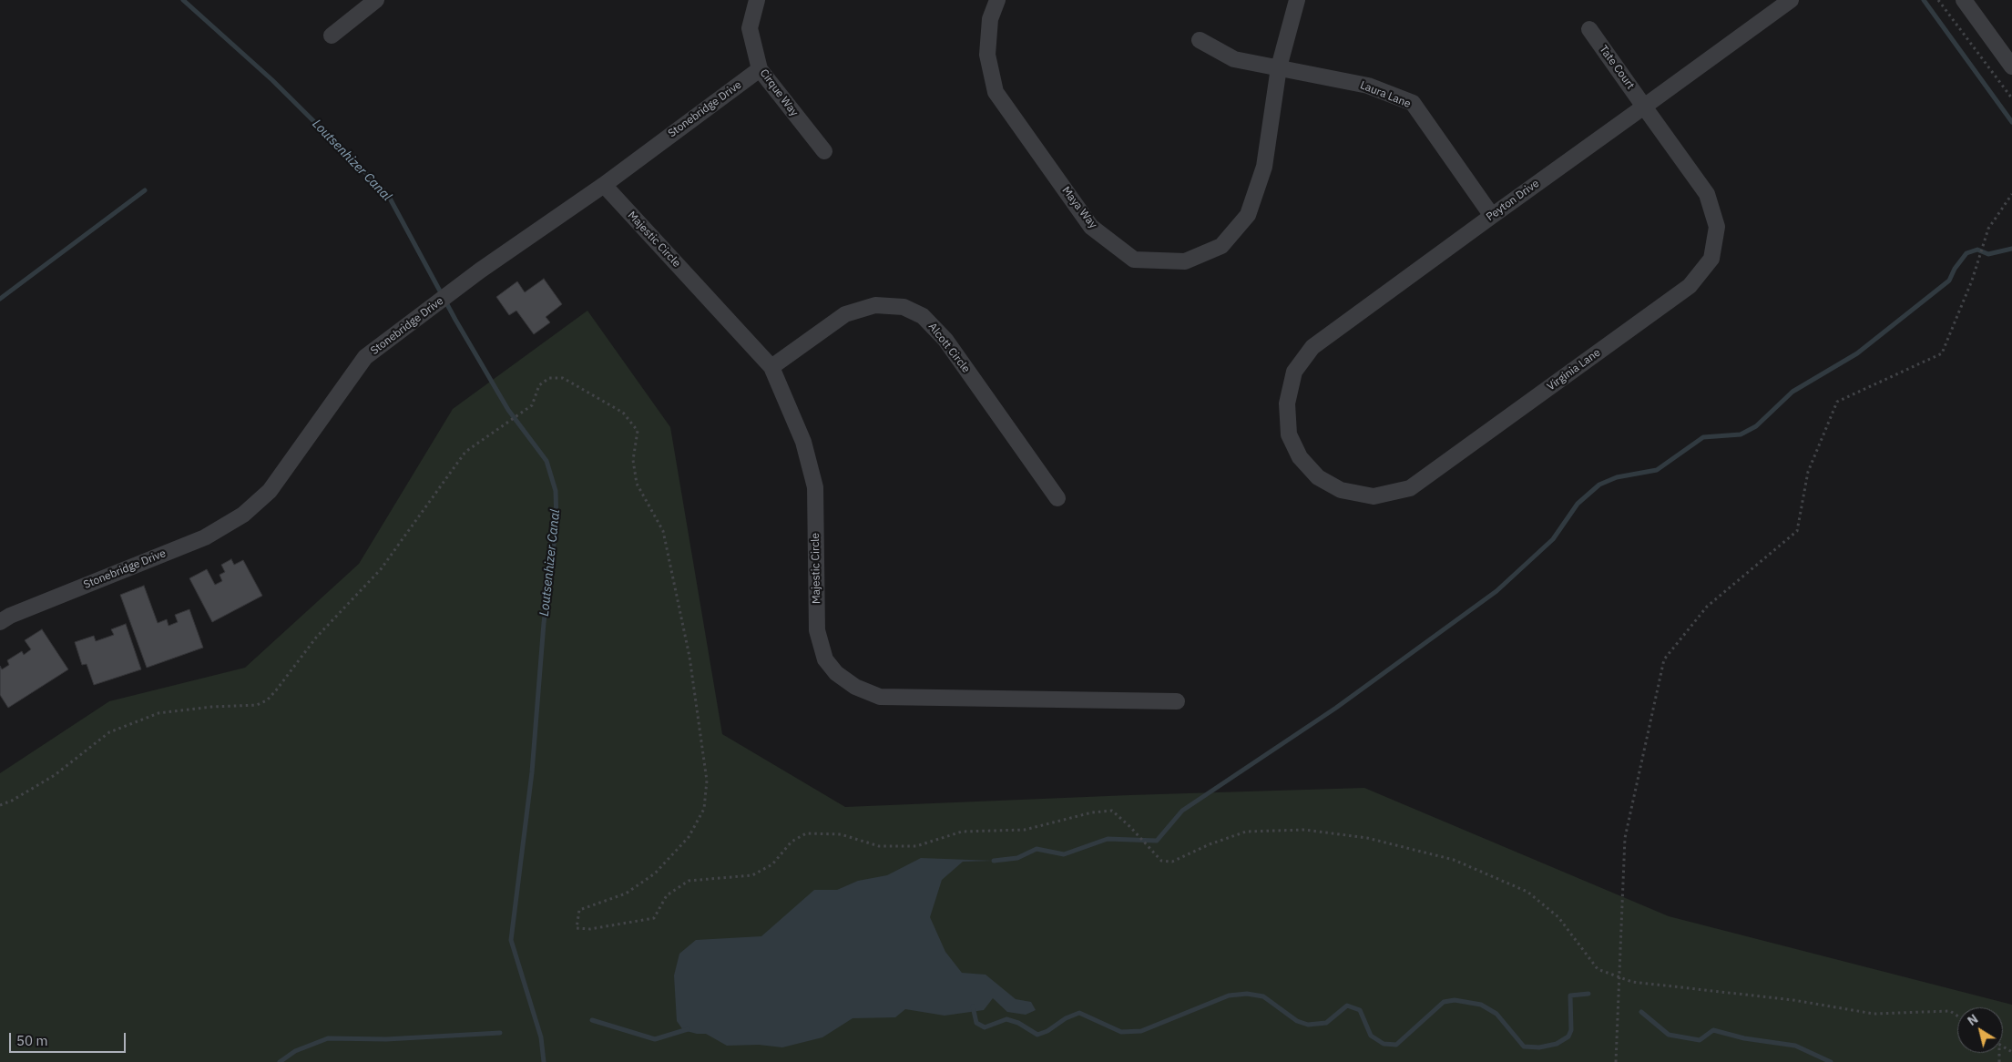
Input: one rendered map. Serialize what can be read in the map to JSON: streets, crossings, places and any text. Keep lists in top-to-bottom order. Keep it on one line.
{"streets":{"street":["Tate Court","Cirque Way","Laura Lane","Stonebridge Drive","Peyton Drive","Maya Way","Majestic Circle","Alcott Circle","Virginia Lane"]},"crossings":[["Tate Court","Peyton Drive"],["Tate Court","Virginia Lane"],["Cirque Way","Stonebridge Drive"],["Laura Lane","Peyton Drive"],["Laura Lane","Maya Way"],["Stonebridge Drive","Majestic Circle"],["Peyton Drive","Virginia Lane"],["Majestic Circle","Alcott Circle"]],"water":["Loutsenhizer Canal"],"scale_bar":"50 m","north":"top left"}
